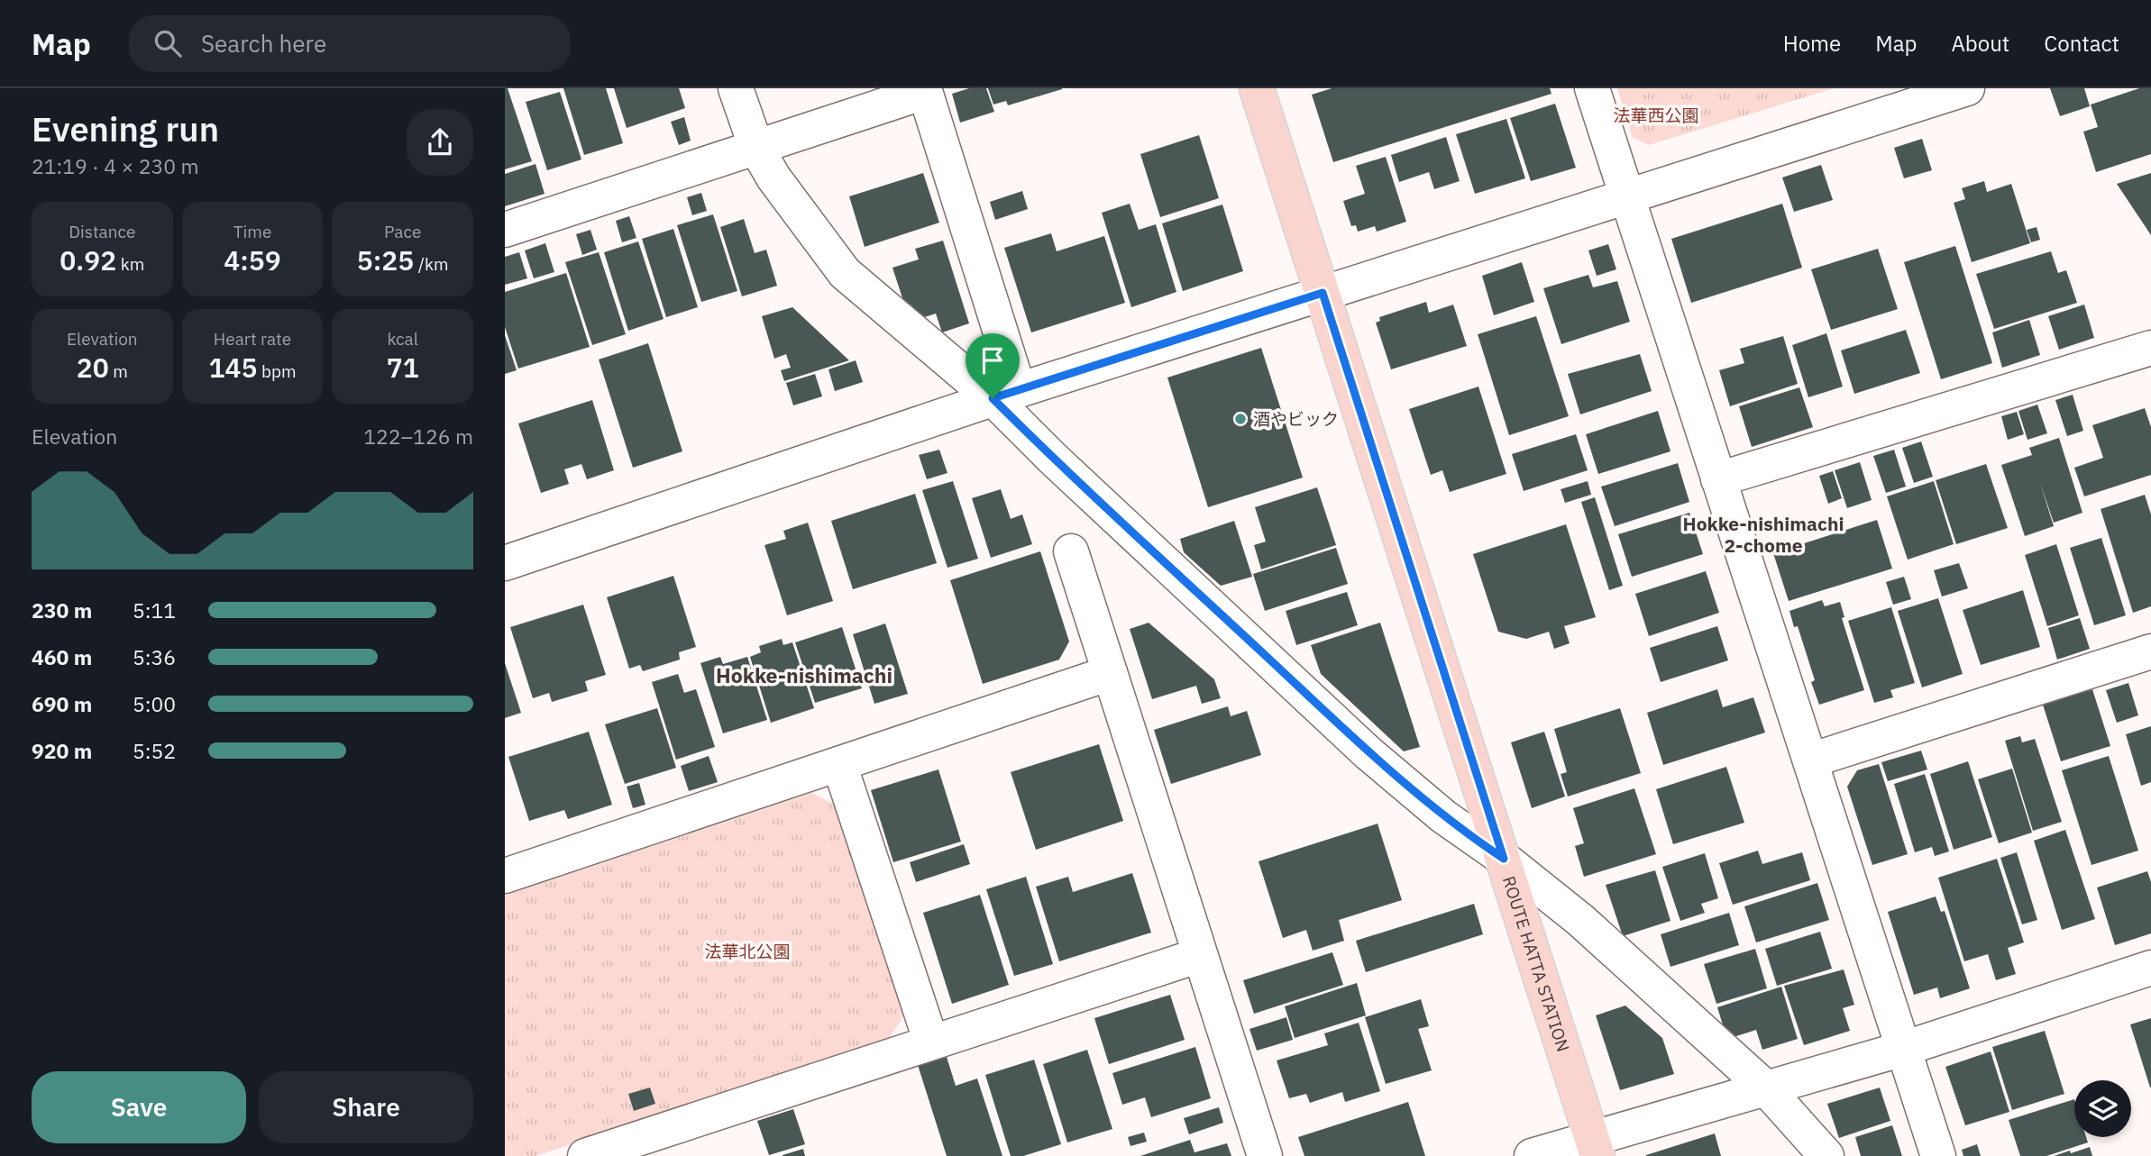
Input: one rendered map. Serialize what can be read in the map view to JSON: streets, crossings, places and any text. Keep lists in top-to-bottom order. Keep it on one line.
{"streets":{"main road":["ROUTE HATTA STATION"]},"districts":["Hokke-nishimachi 2-chome","Hokke-nishimachi"],"parks":["法華西公園","法華北公園"],"places":["酒やビック"],"page":{"header":"Map","search":"Search here","nav":["Home","Map","About","Contact"],"heading":["Evening run","21:19 · 4 × 230 m"],"stats":[["Distance","0.92 km"],["Time","4:59"],["Pace","5:25 /km"],["Elevation","20 m"],["Heart rate","145 bpm"],["kcal","71"]],"chart":["Elevation","122–126 m"],"list":[{"name":"230 m","note":"5:11"},{"name":"460 m","note":"5:36"},{"name":"690 m","note":"5:00"},{"name":"920 m","note":"5:52"}],"buttons":["Save","Share"]}}
